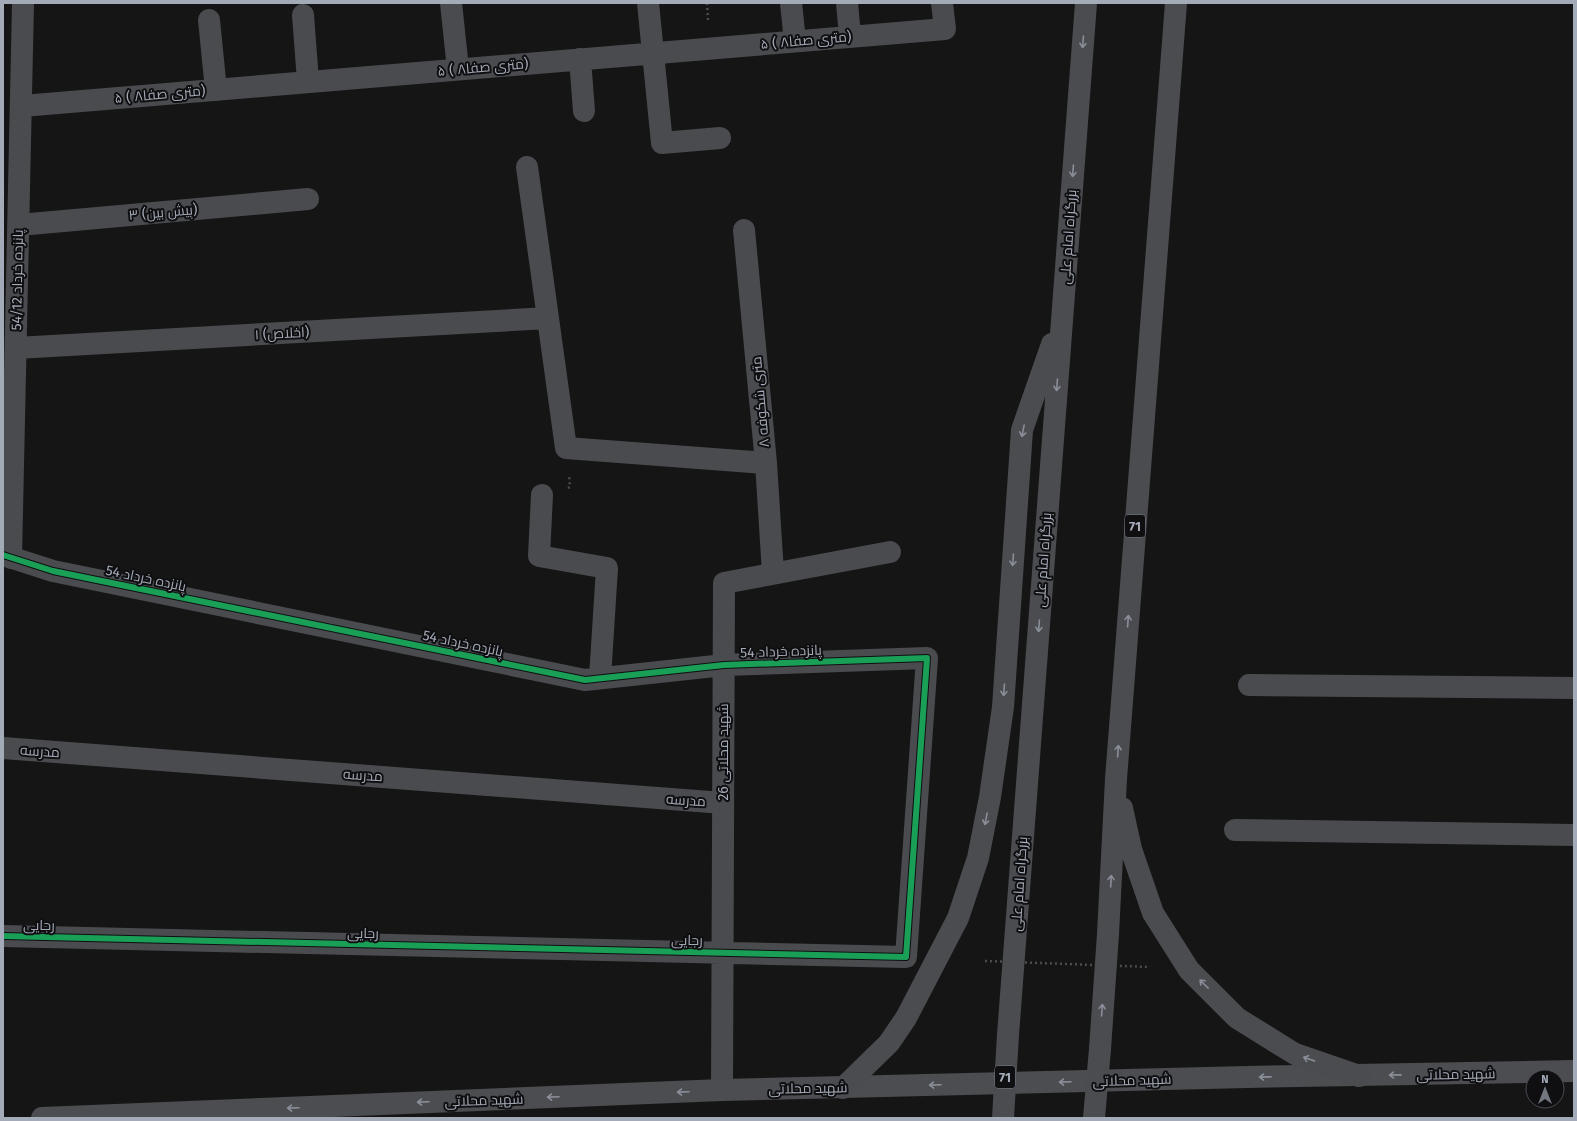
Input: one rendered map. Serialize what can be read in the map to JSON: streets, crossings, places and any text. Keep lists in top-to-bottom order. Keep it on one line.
{"streets":{"highway":["بزرگراه امام علی","71"],"main road":["شهید محلاتی"],"street":["۵ ( ۸متری صفا)","۳ (پیش بین)","پانزده خرداد 54/12","۱ (اخلاص)","۸ متری شکوفه","پانزده خرداد 54","مدرسه","شهید محلاتی 26","رجایی"]},"crossings":[["۵ ( ۸متری صفا)","پانزده خرداد 54/12"],["۳ (پیش بین)","پانزده خرداد 54/12"],["پانزده خرداد 54/12","۱ (اخلاص)"],["پانزده خرداد 54/12","پانزده خرداد 54"],["۸ متری شکوفه","شهید محلاتی 26"],["پانزده خرداد 54","شهید محلاتی 26"],["پانزده خرداد 54","رجایی"],["مدرسه","شهید محلاتی 26"],["شهید محلاتی 26","رجایی"],["شهید محلاتی 26","شهید محلاتی"]],"one_way":["شهید محلاتی"],"north":"top"}
